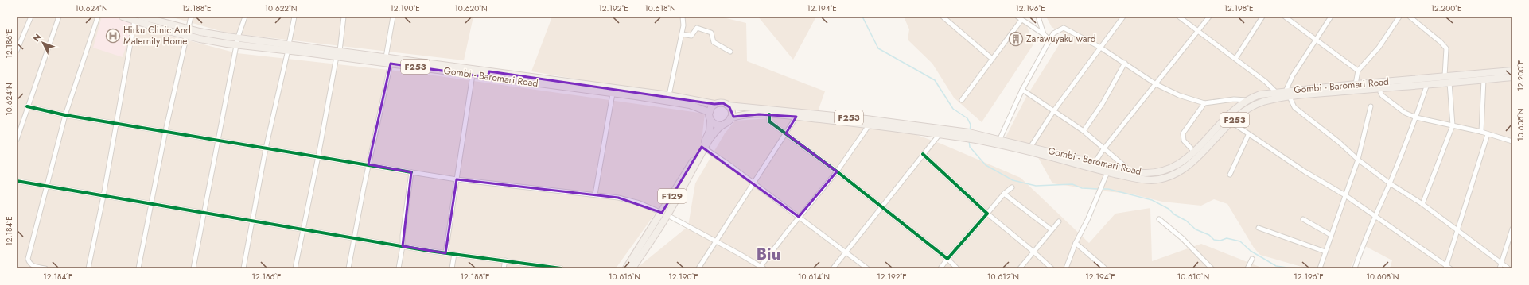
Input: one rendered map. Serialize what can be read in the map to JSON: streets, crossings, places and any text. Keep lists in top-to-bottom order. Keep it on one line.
{"streets":{"main road":["F253","Gombi - Baromari Road","F129"]},"crossings":[["F253","Gombi - Baromari Road"],["F253","F129"],["Gombi - Baromari Road","F129"]],"districts":["Biu"],"places":{"hospital":["Hirku Clinic And Maternity Home"],"building":["Zarawuyaku ward"]},"north":"top left","coordinates":["10.624°N","12.188°E","10.622°N","12.190°E","10.620°N","12.192°E","10.618°N","12.194°E","12.196°E","12.198°E","12.200°E","12.186°E","10.608°N","12.184°E","10.616°N","10.614°N","10.612°N","10.610°N"]}
